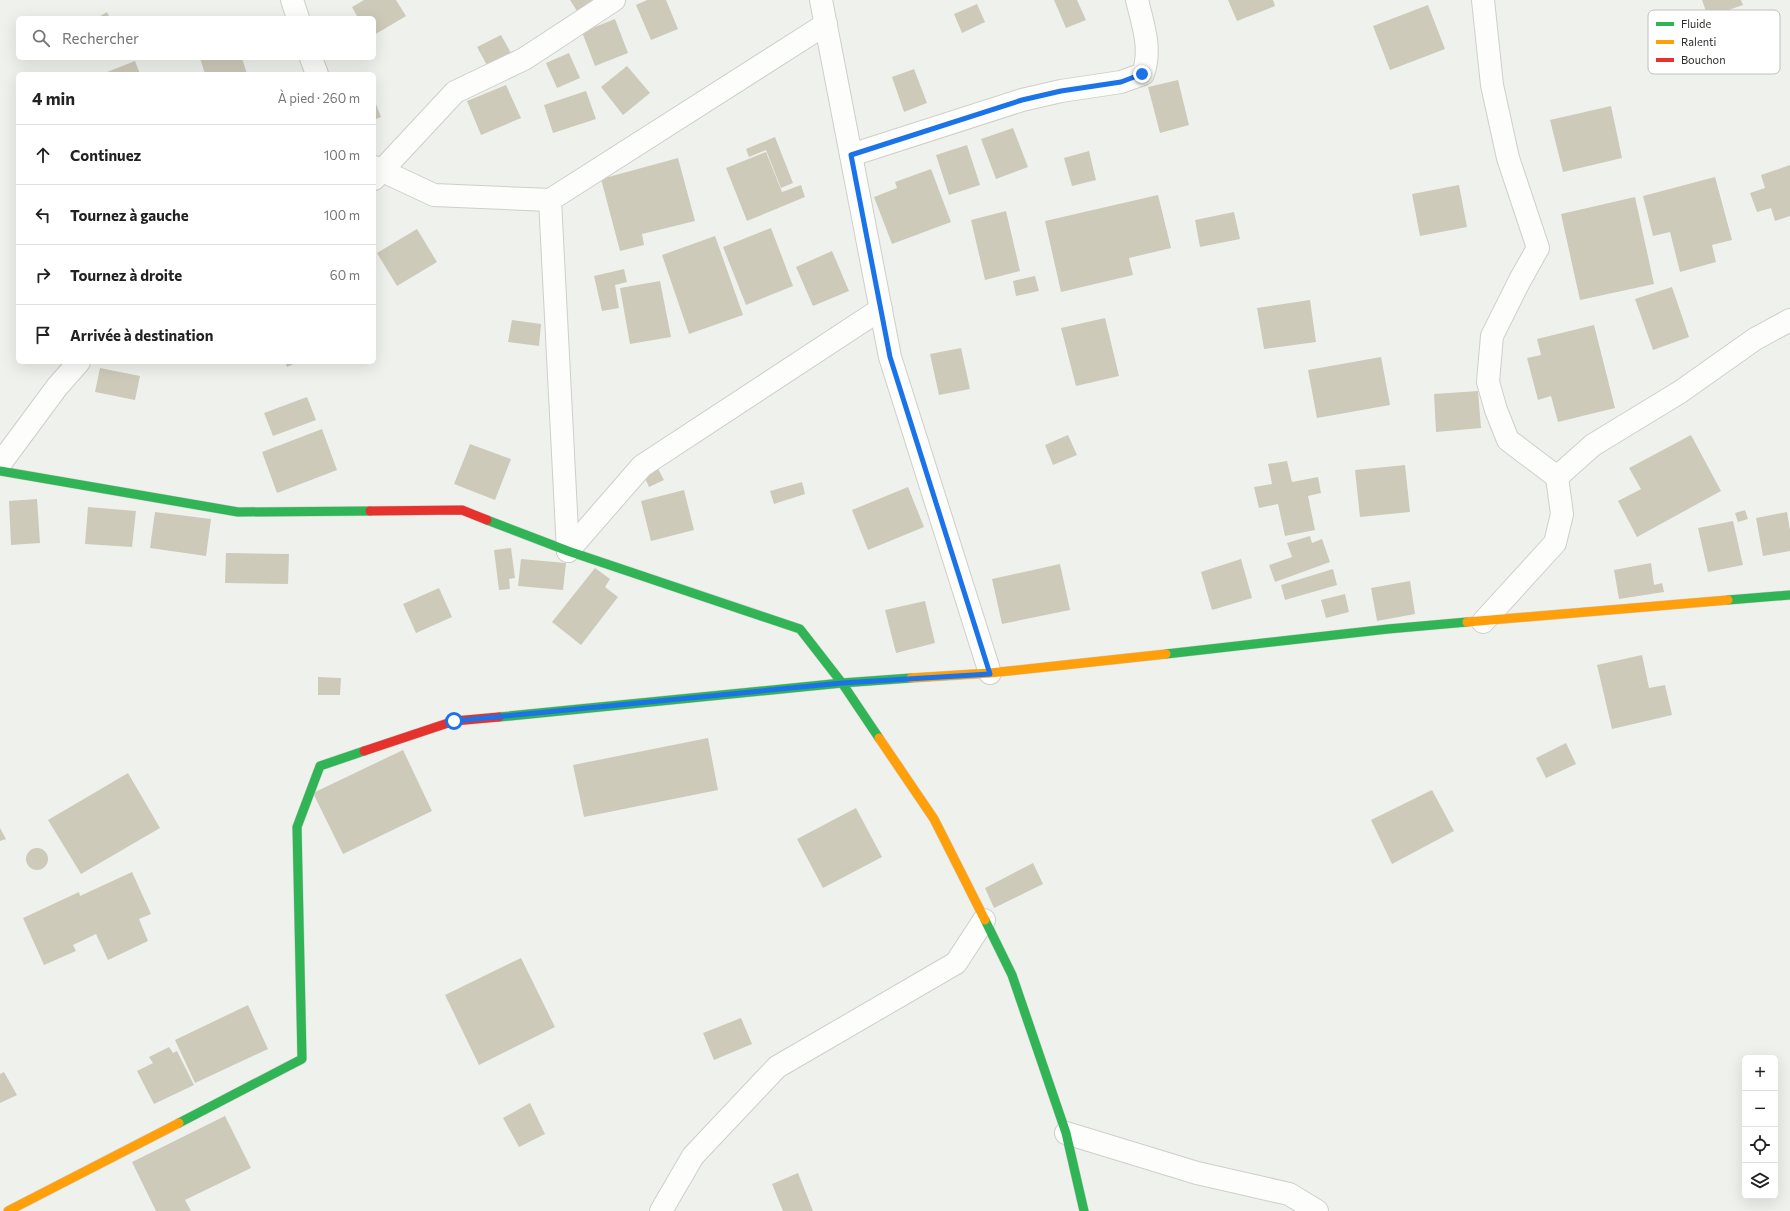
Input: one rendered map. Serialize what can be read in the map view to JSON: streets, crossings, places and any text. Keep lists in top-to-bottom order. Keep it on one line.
{"legend":["Fluide","Ralenti","Bouchon"],"page":{"search":"Rechercher","heading":["4 min","À pied · 260 m"],"list":[["Continuez","100 m"],["Tournez à gauche","100 m"],["Tournez à droite","60 m"],"Arrivée à destination"],"map_buttons":["+","−"]}}
